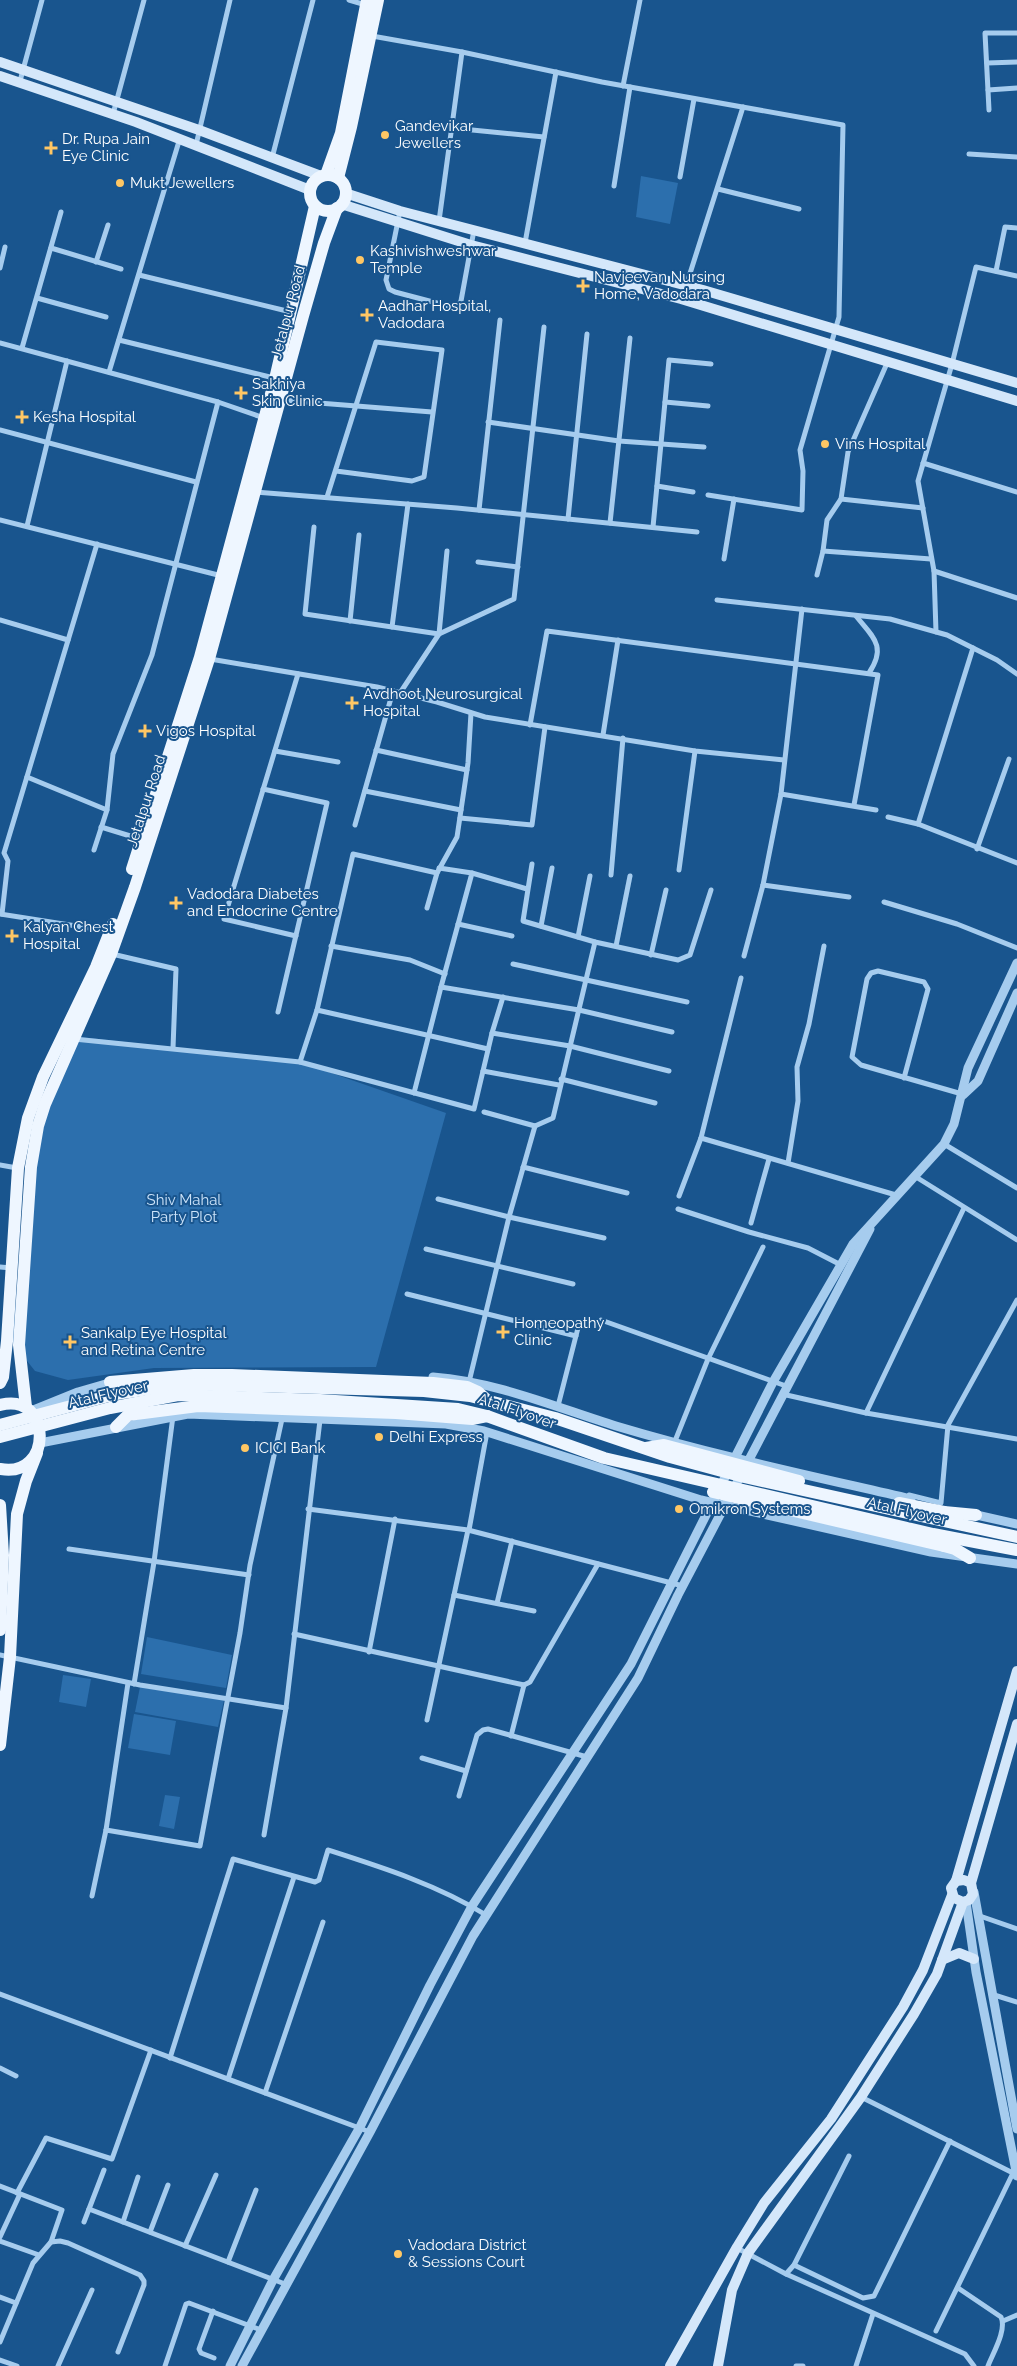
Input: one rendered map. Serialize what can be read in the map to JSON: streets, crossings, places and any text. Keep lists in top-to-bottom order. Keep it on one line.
{"streets":{"main road":["Jetalpur Road","Atal Flyover"]},"parks":["Shiv Mahal Party Plot"],"places":{"other":["Gandevikar Jewellers","Mukt Jewellers","Kashivishweshwar Temple","Vins Hospital","Delhi Express","ICICI Bank","Omikron Systems","Vadodara District & Sessions Court"],"health":["Dr. Rupa Jain Eye Clinic","Navjeevan Nursing Home, Vadodara","Aadhar Hospital, Vadodara","Sakhiya Skin Clinic","Kesha Hospital","Avdhoot Neurosurgical Hospital","Vigos Hospital","Vadodara Diabetes and Endocrine Centre","Kalyan Chest Hospital","Homeopathy Clinic","Sankalp Eye Hospital and Retina Centre"]}}
